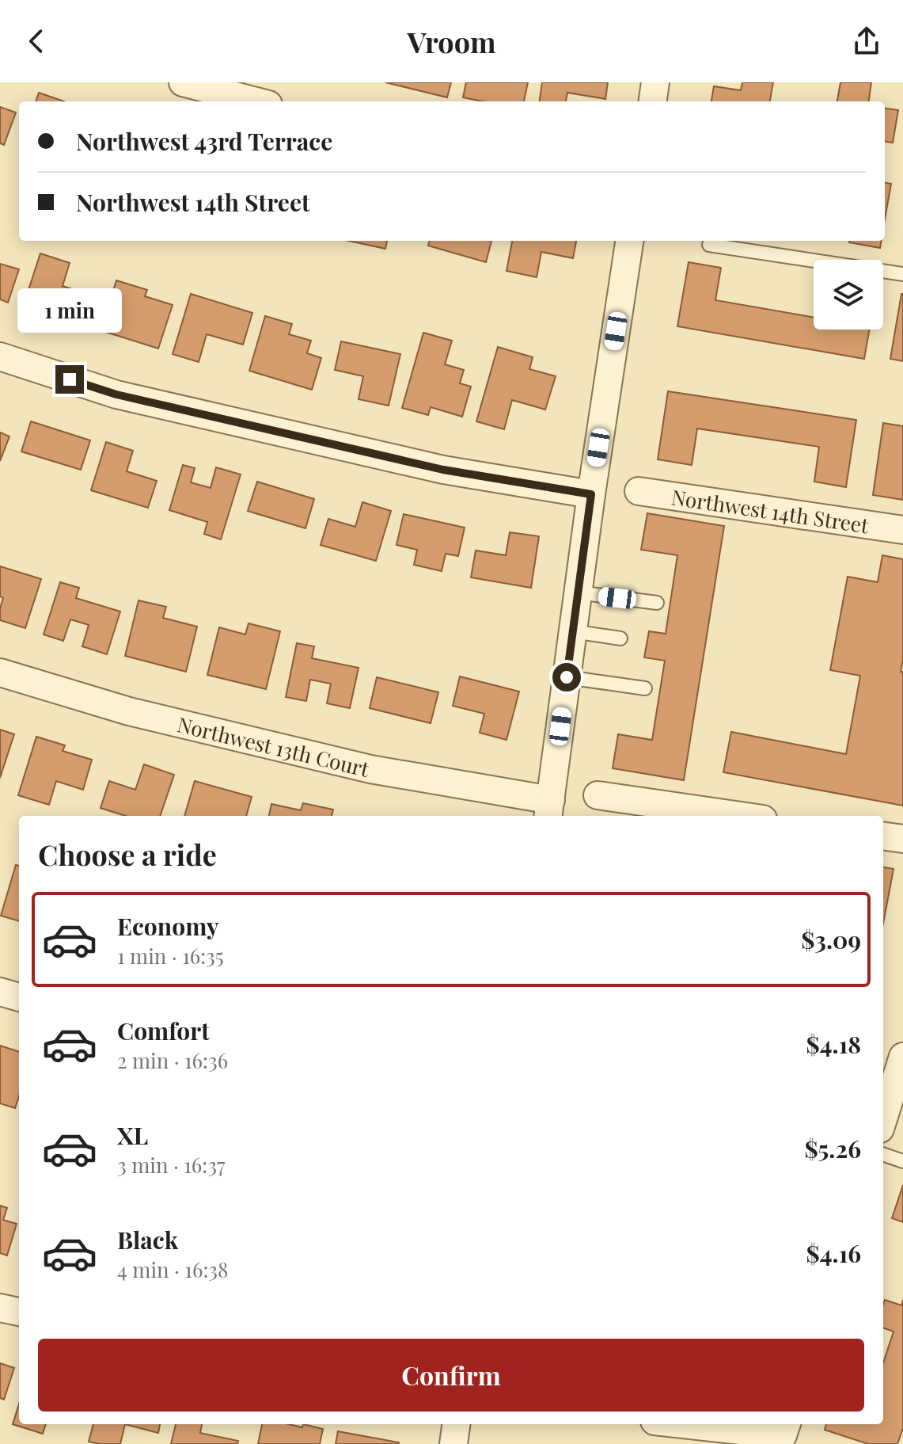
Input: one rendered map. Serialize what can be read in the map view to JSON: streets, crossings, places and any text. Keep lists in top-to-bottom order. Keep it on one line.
{"streets":{"street":["Northwest 14th Street","Northwest 13th Court"]},"page":{"header":"Vroom","banner":["Northwest 43rd Terrace","Northwest 14th Street"],"bubble":"1 min","heading":"Choose a ride","list":[{"name":"Economy","note":"1 min · 16:35","value":"$3.09"},{"name":"Comfort","note":"2 min · 16:36","value":"$4.18"},{"name":"XL","note":"3 min · 16:37","value":"$5.26"},{"name":"Black","note":"4 min · 16:38","value":"$4.16"}],"buttons":"Confirm"}}
